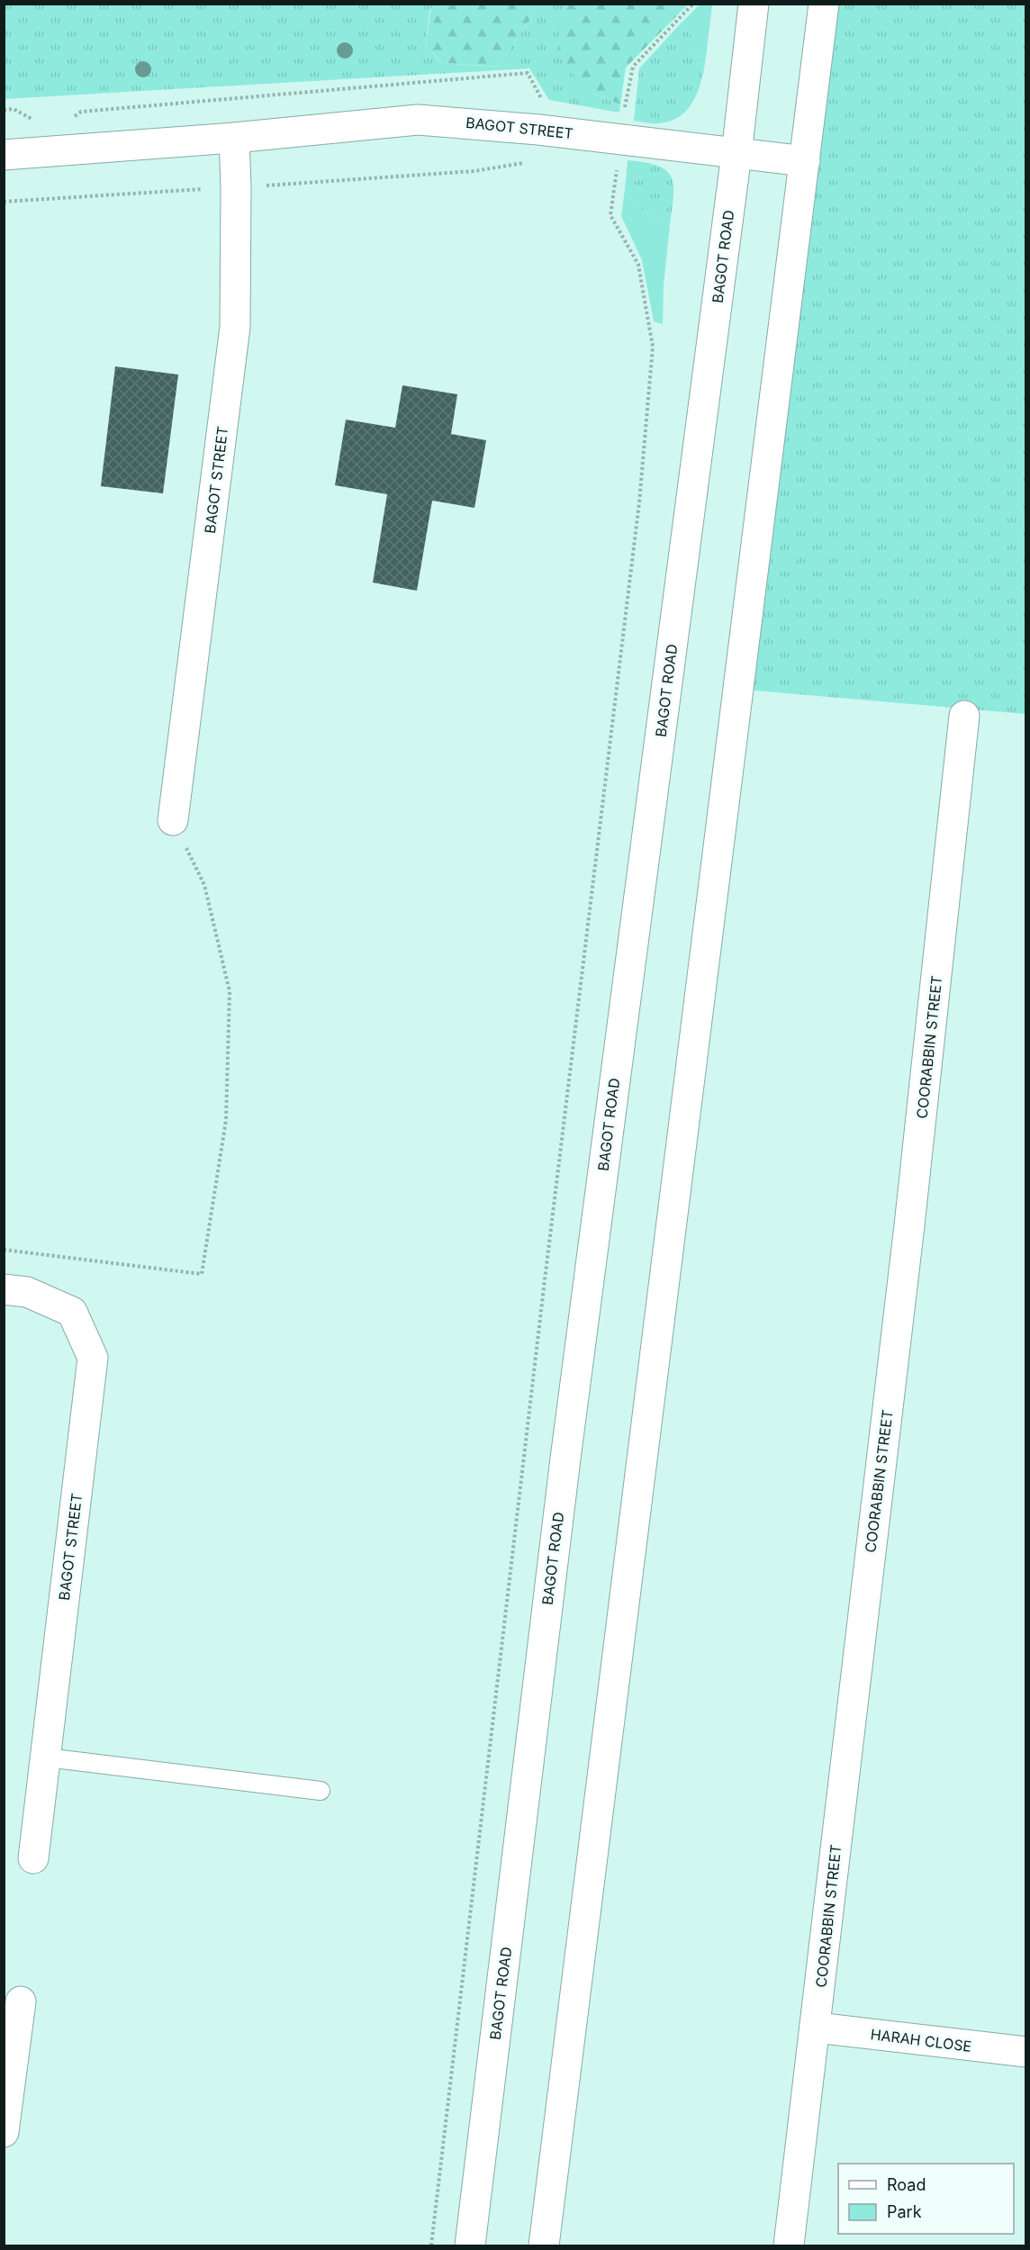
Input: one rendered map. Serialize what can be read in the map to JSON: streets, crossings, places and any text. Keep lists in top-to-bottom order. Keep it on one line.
{"streets":{"main road":["BAGOT STREET","BAGOT ROAD","COORABBIN STREET","HARAH CLOSE"]},"crossings":[["BAGOT STREET","BAGOT ROAD"],["COORABBIN STREET","HARAH CLOSE"]],"legend":["Road","Park"]}
